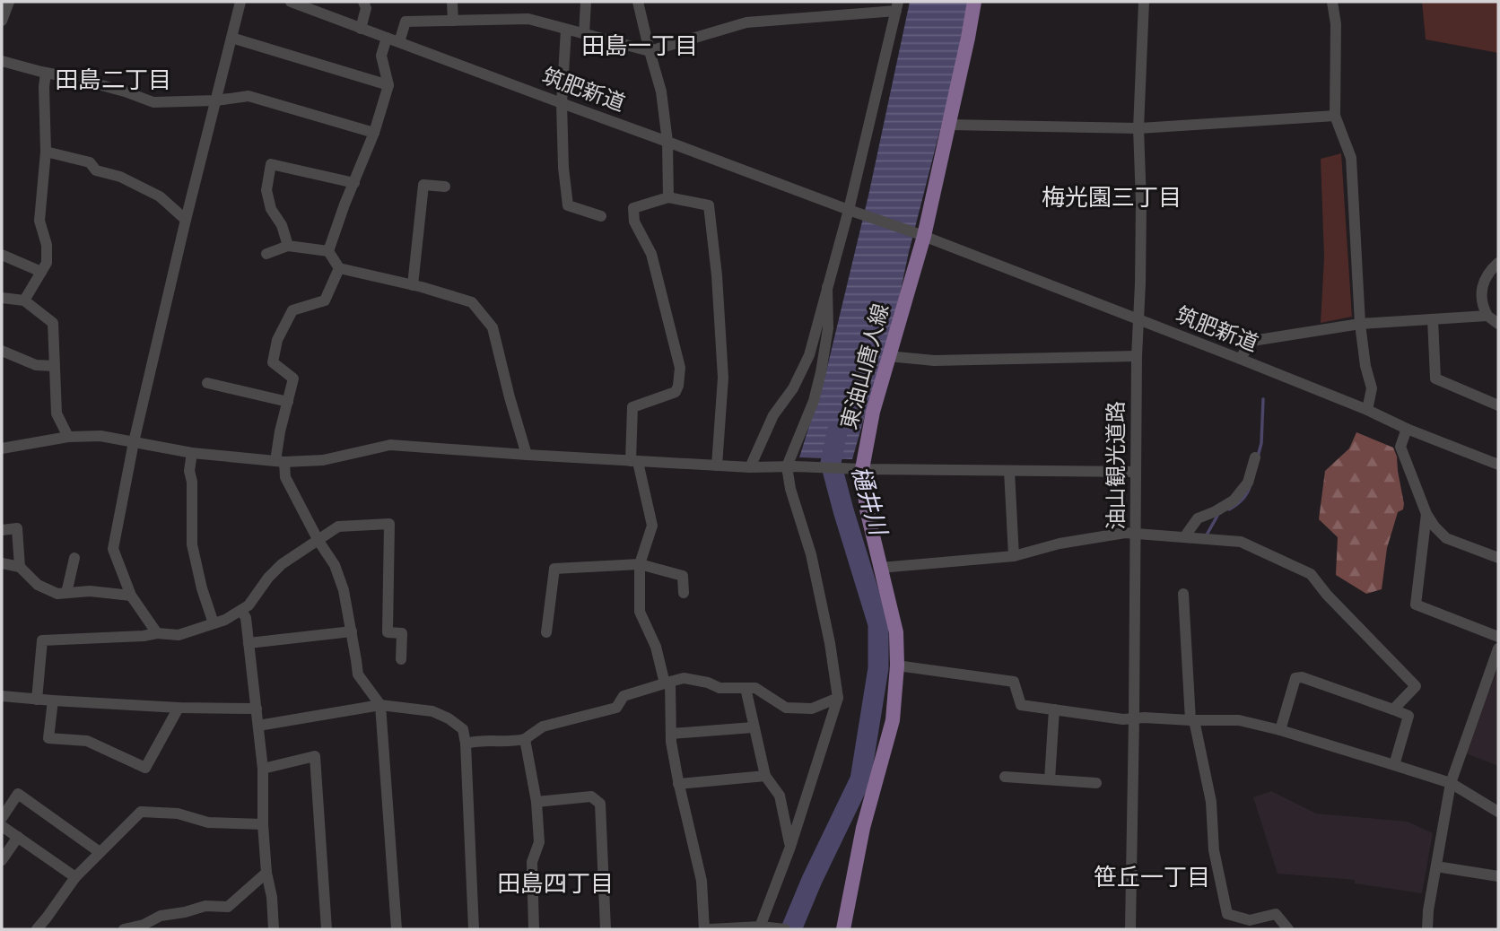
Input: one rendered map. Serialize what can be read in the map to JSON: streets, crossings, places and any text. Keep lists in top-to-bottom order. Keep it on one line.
{"streets":{"main road":["東油山唐人線"],"street":["筑肥新道","油山観光道路"]},"crossings":[["筑肥新道","東油山唐人線"],["筑肥新道","油山観光道路"]],"districts":["田島一丁目","田島二丁目","梅光園三丁目","笹丘一丁目","田島四丁目"],"water":["樋井川"]}
